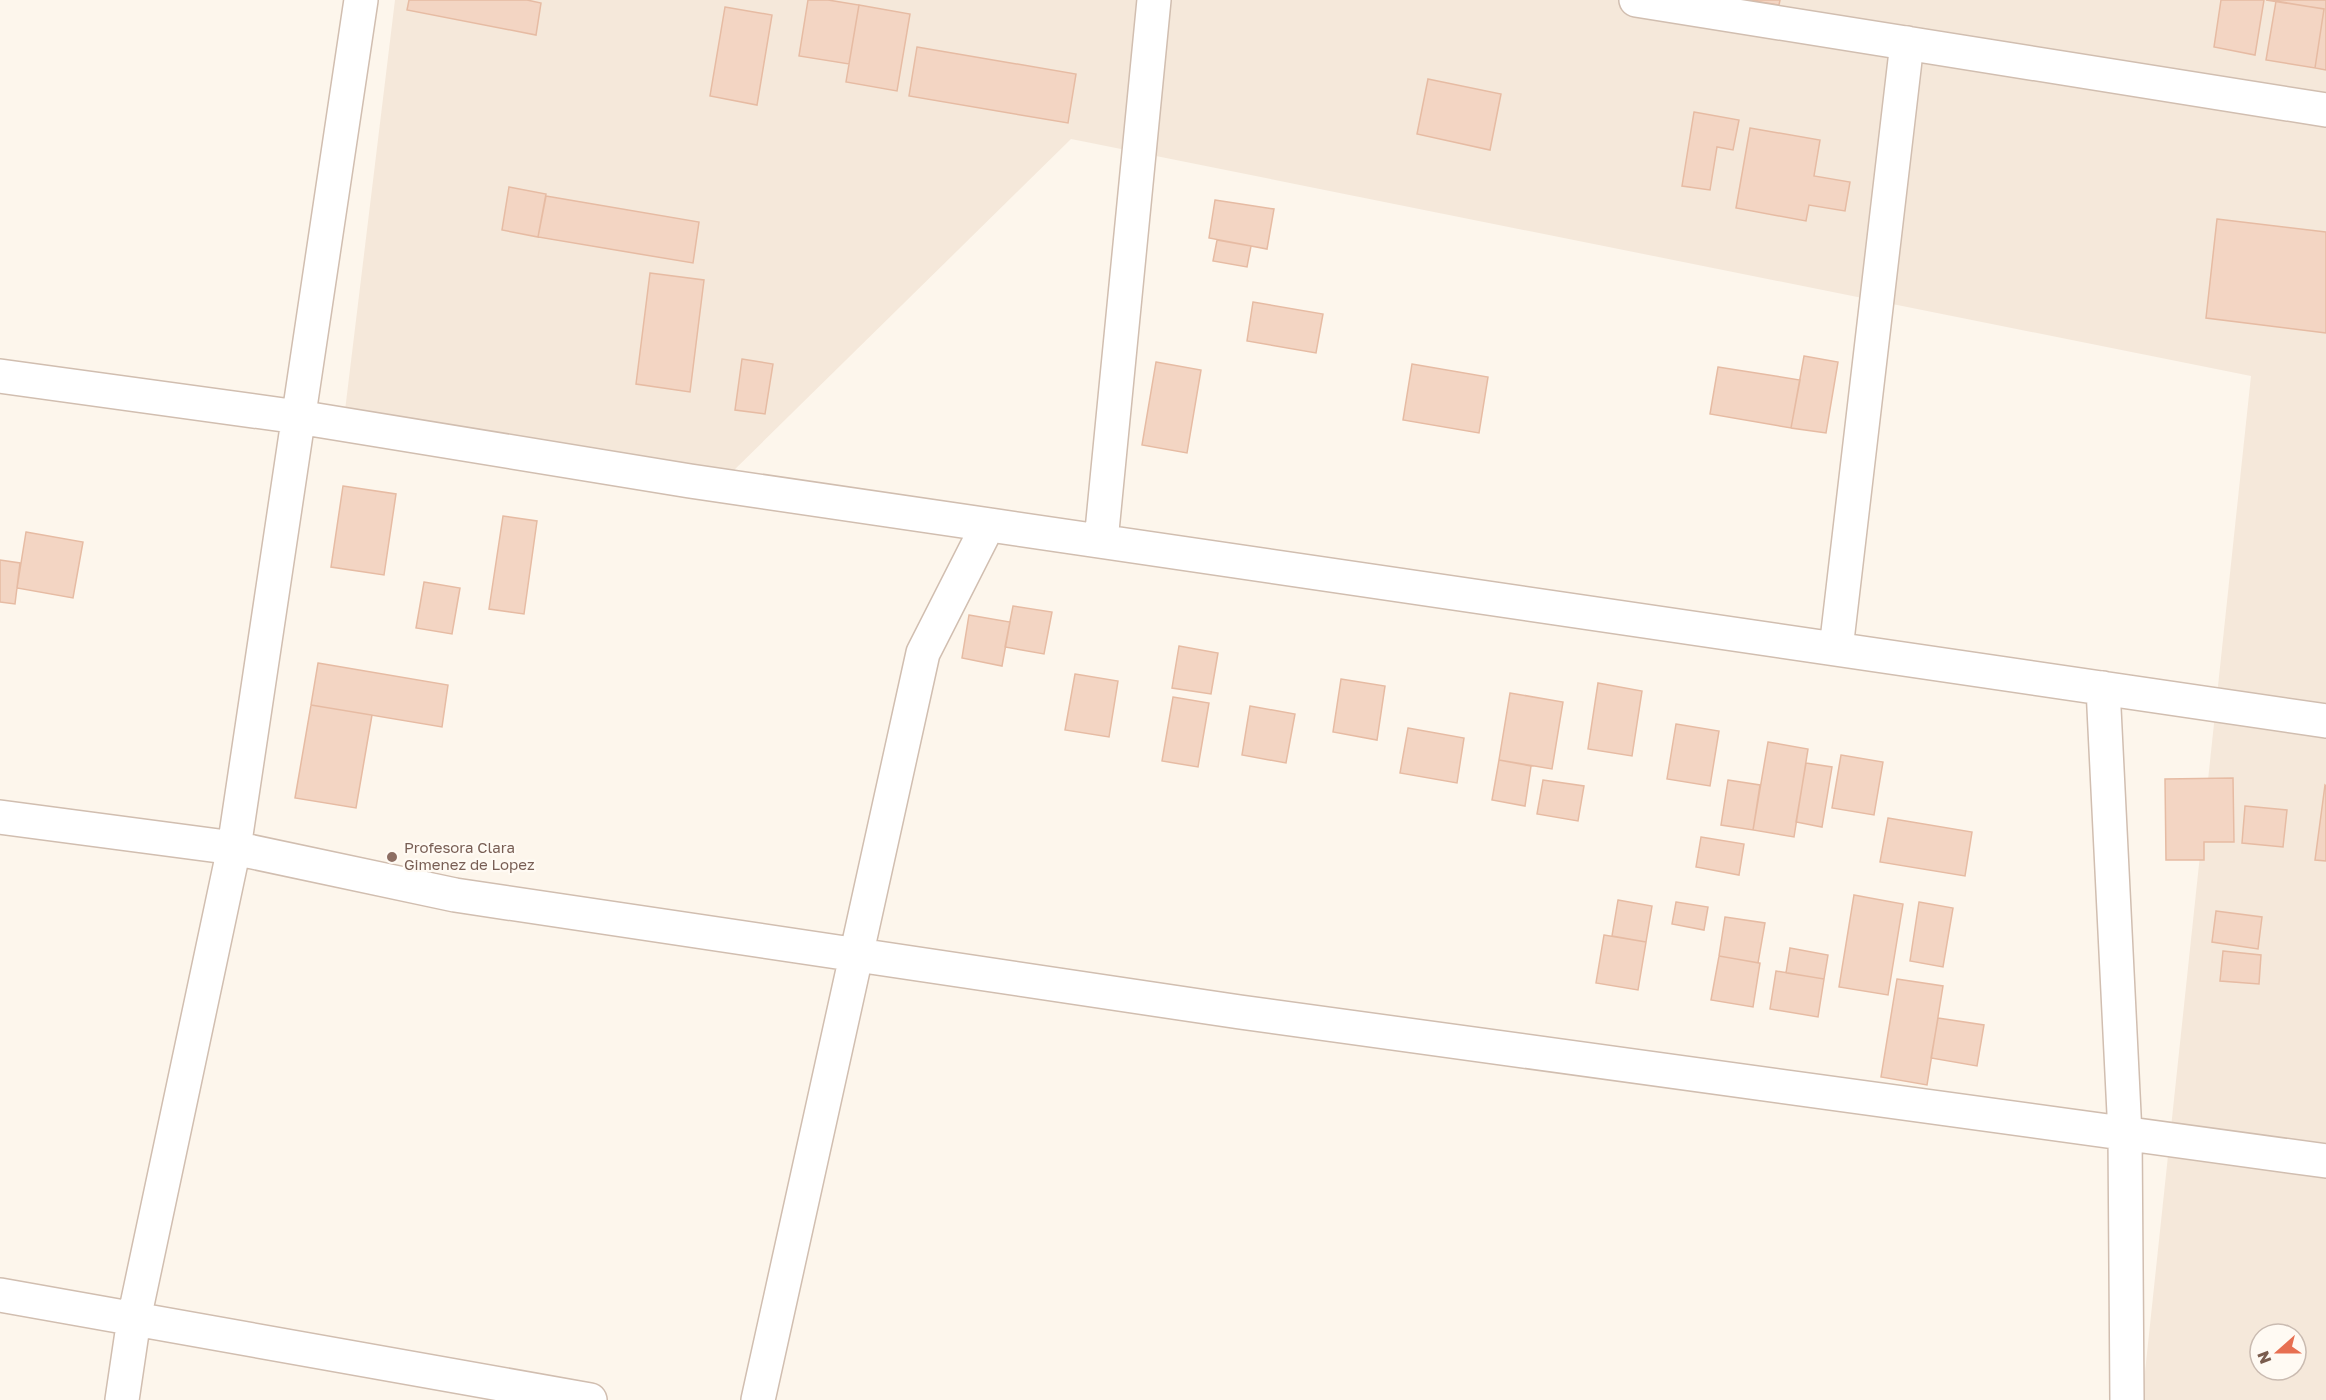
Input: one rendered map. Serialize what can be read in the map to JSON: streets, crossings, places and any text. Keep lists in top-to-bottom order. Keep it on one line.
{"places":["Profesora Clara Gimenez de Lopez"],"north":"left"}
